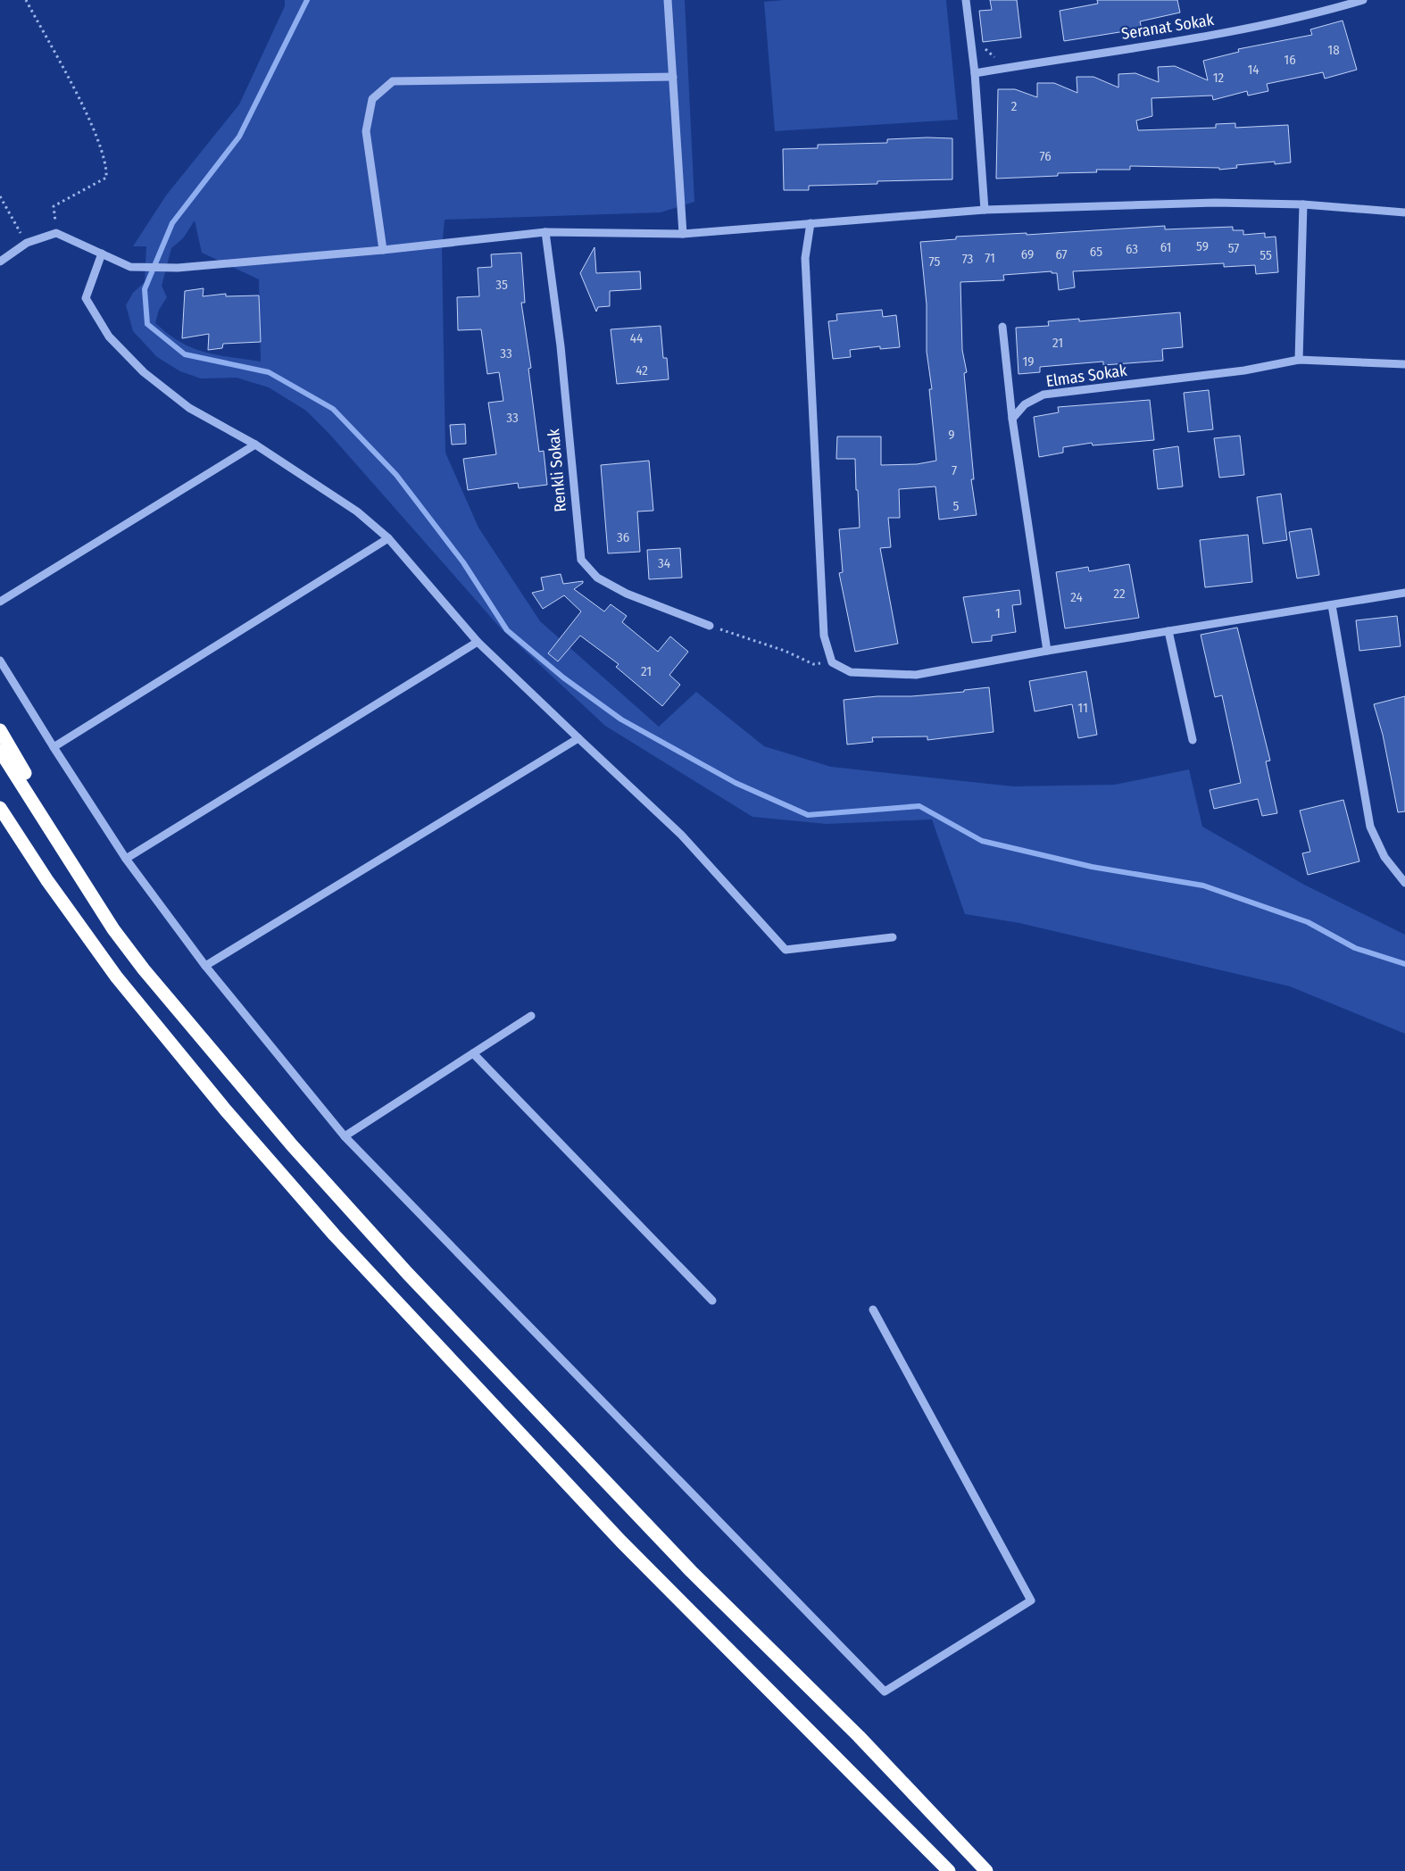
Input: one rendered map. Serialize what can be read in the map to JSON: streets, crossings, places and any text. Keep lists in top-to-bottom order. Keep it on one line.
{"streets":{"street":["Seranat Sokak","Elmas Sokak","Renkli Sokak"]},"house_numbers":["18","16","14","12","2","76","59","61","57","63","65","69","67","55","71","73","75","35","44","21","33","19","42","33","9","7","5","36","34","22","24","1","21","11"]}
